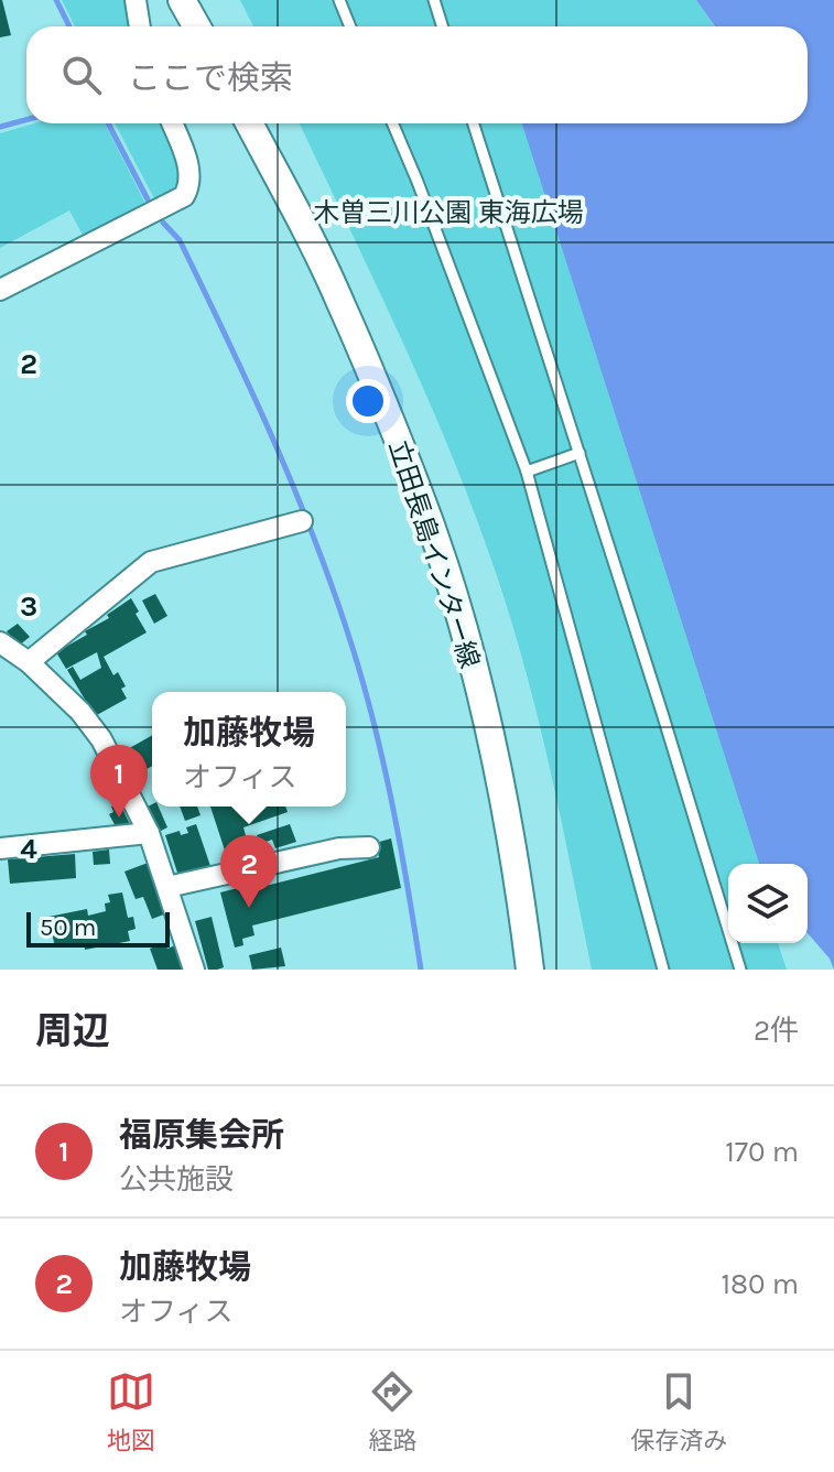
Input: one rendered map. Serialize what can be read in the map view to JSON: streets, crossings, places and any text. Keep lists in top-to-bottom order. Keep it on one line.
{"streets":{"main road":["立田長島インター線"]},"parks":["木曽三川公園 東海広場"],"scale_bar":"50 m","page":{"search":"ここで検索","popup":["加藤牧場","オフィス"],"pins":["1","2"],"scale":"50 m","heading":["周辺","2件"],"list":[{"mark":"1","name":"福原集会所","note":"公共施設","value":"170 m"},{"mark":"2","name":"加藤牧場","note":"オフィス","value":"180 m"}],"nav":["地図","経路","保存済み"]},"grid":{"rows":["2","3","4"]}}
